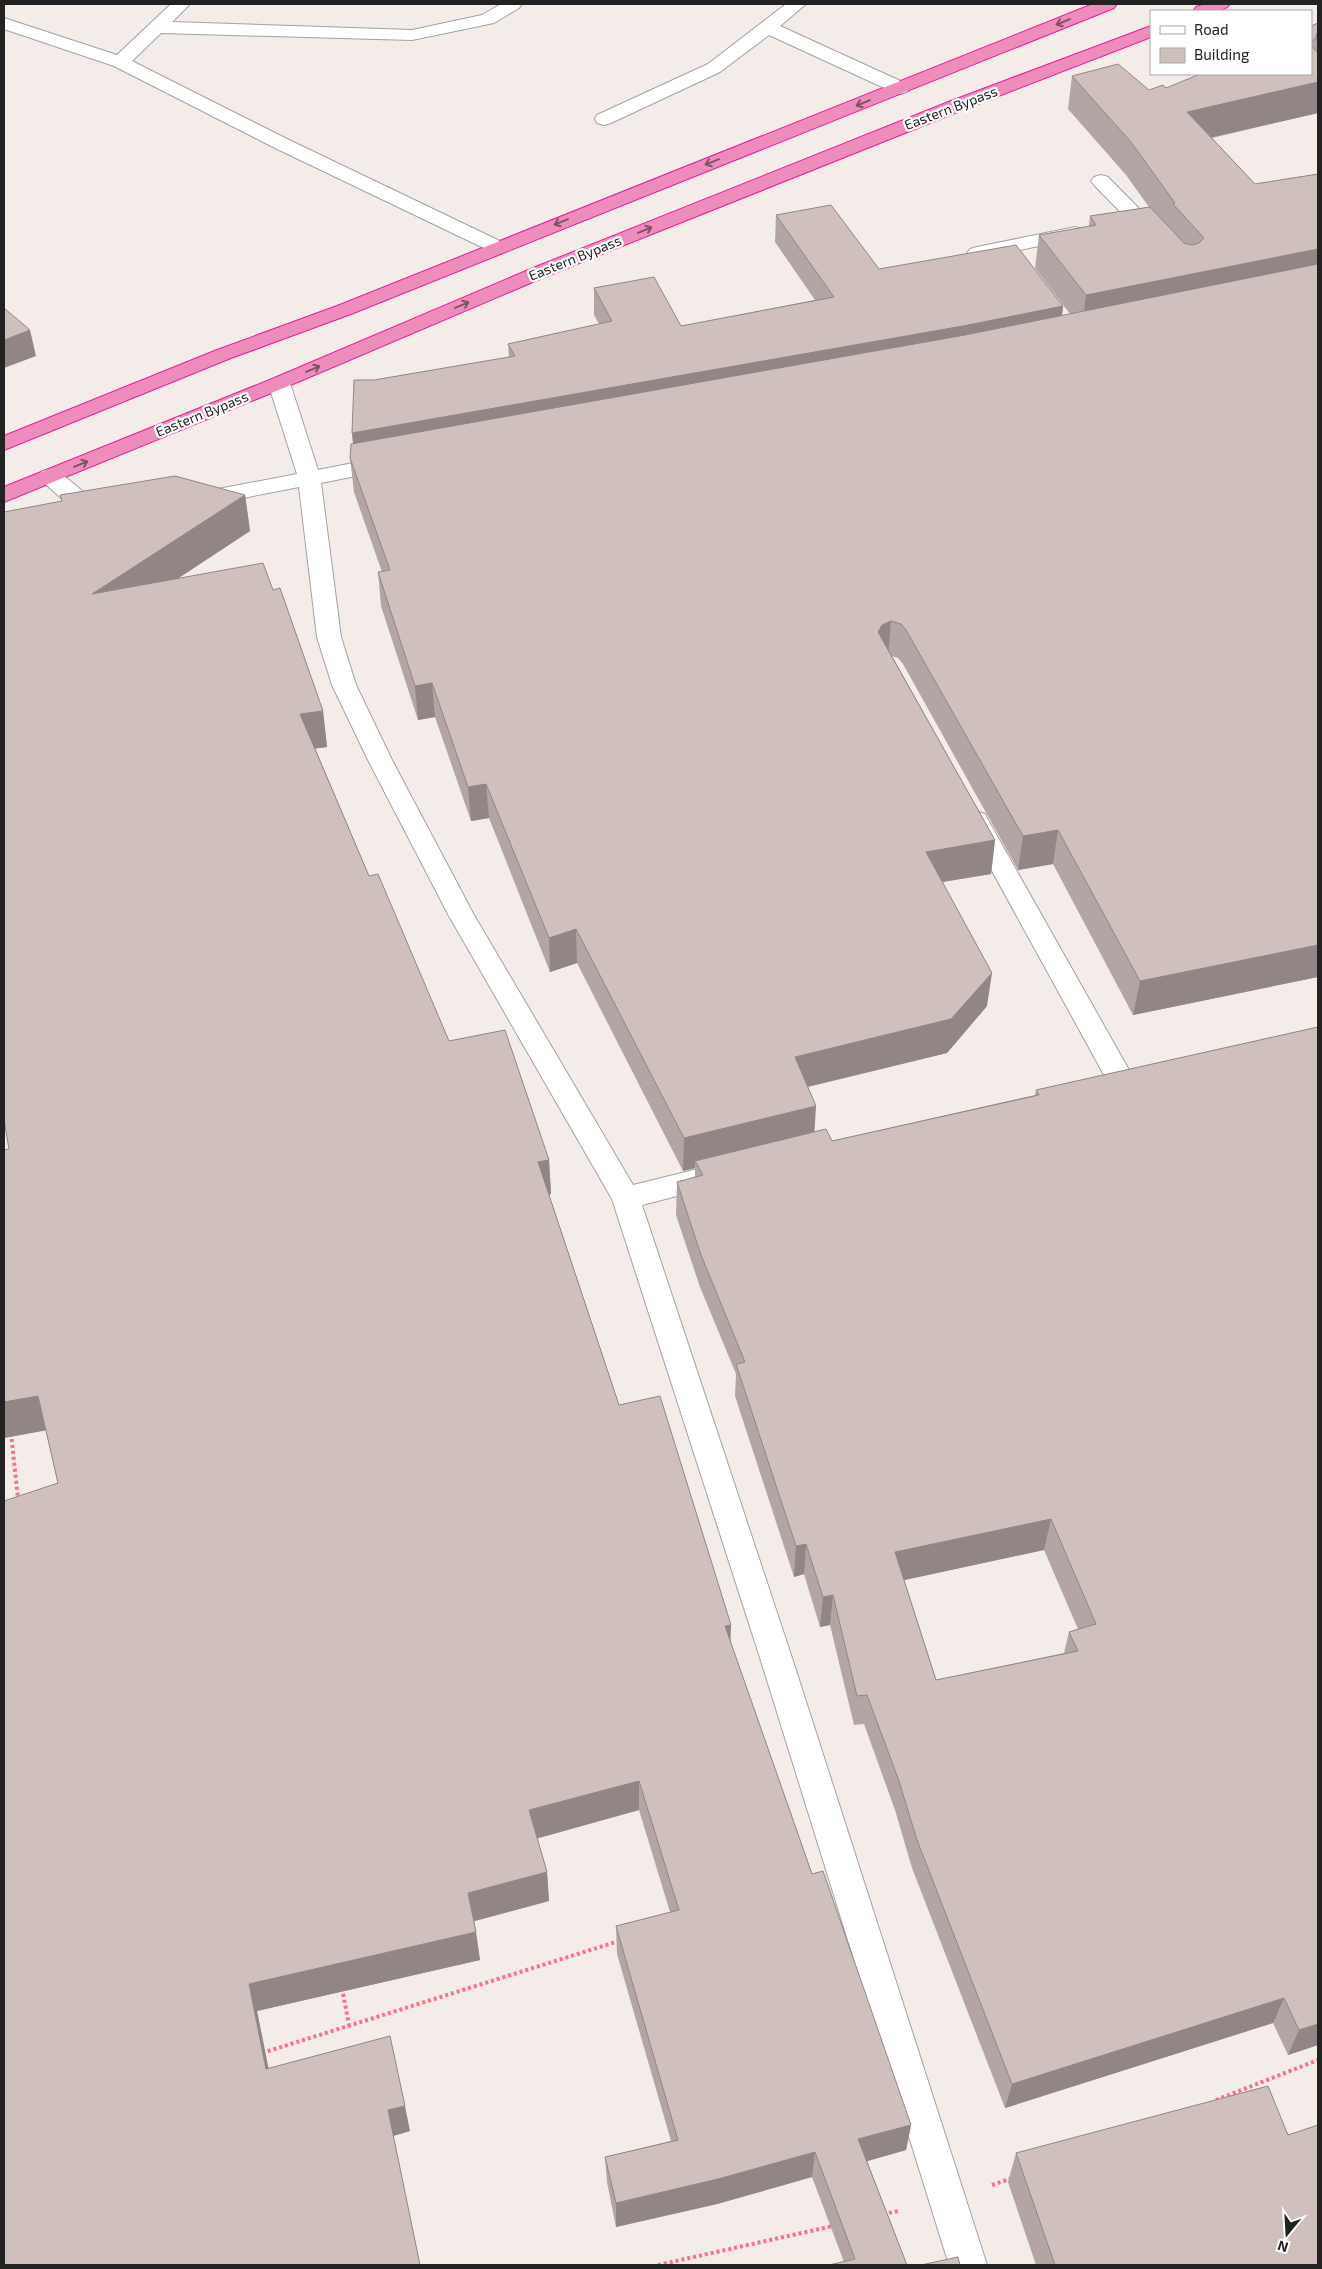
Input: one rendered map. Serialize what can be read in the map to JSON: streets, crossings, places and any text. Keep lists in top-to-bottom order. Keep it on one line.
{"streets":{"highway":["Eastern Bypass"]},"legend":["Road","Building"],"north":"bottom"}
